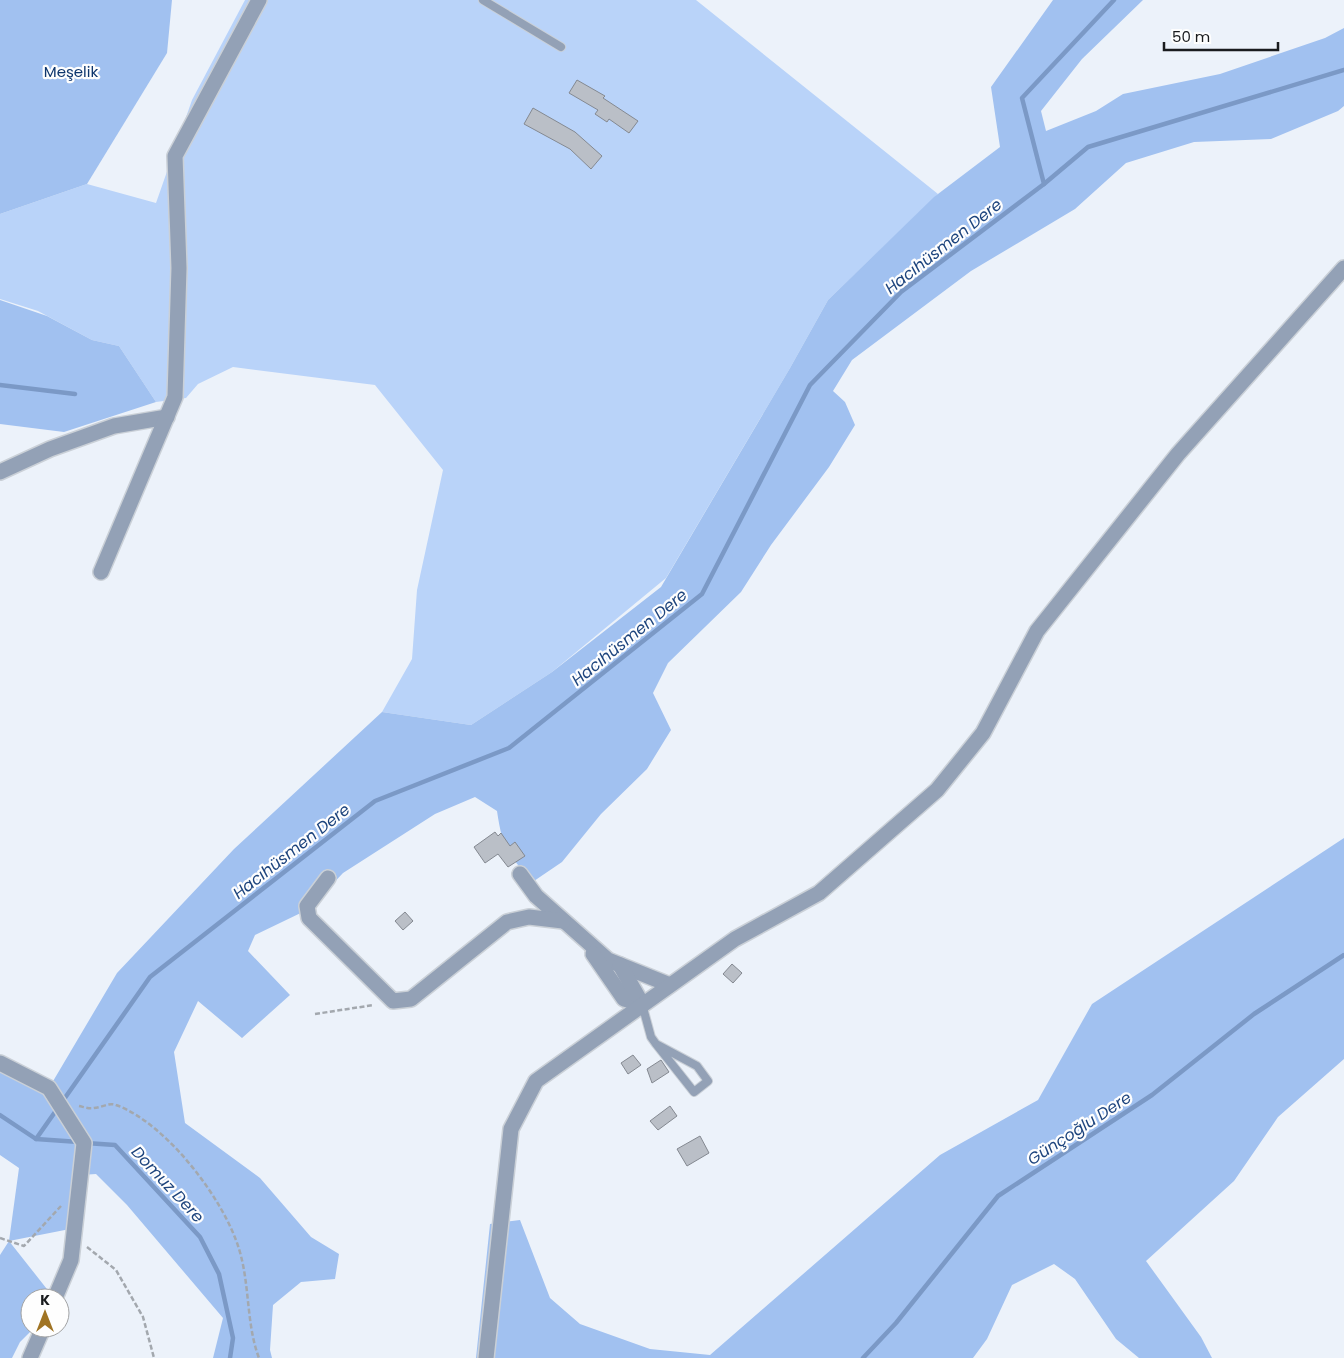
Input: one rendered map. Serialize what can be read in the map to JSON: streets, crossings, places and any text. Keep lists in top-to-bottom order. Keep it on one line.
{"water":["Hacıhüsmen Dere","Günçoğlu Dere","Domuz Dere"],"parks":["Meşelik"],"scale_bar":"50 m","north":"top"}
